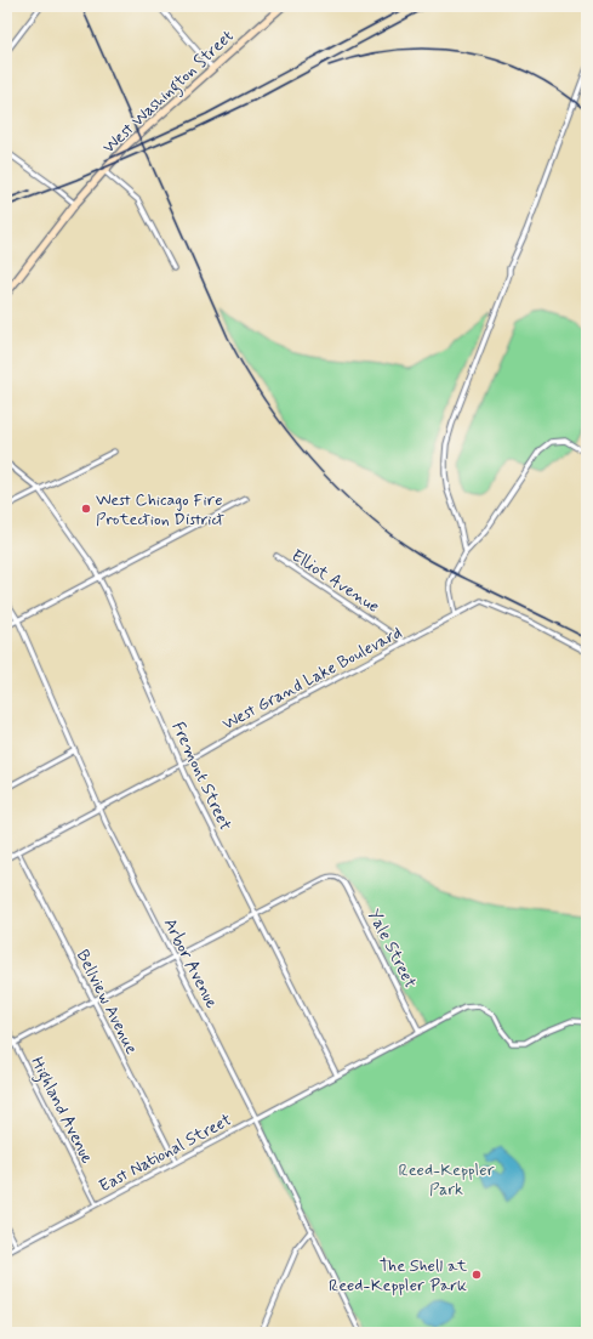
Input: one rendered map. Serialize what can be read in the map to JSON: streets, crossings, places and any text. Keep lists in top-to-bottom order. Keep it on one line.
{"streets":{"main road":["West Washington Street"],"street":["Elliot Avenue","West Grand Lake Boulevard","Fremont Street","Yale Street","Arbor Avenue","Bellview Avenue","Highland Avenue","East National Street"]},"crossings":[["Elliot Avenue","West Grand Lake Boulevard"],["West Grand Lake Boulevard","Fremont Street"],["West Grand Lake Boulevard","Arbor Avenue"],["West Grand Lake Boulevard","Bellview Avenue"],["Fremont Street","Yale Street"],["Fremont Street","East National Street"],["Yale Street","East National Street"],["Arbor Avenue","East National Street"],["Bellview Avenue","East National Street"],["Highland Avenue","East National Street"]],"parks":["Reed-Keppler Park"],"places":["West Chicago Fire Protection District","The Shell at Reed-Keppler Park"]}
